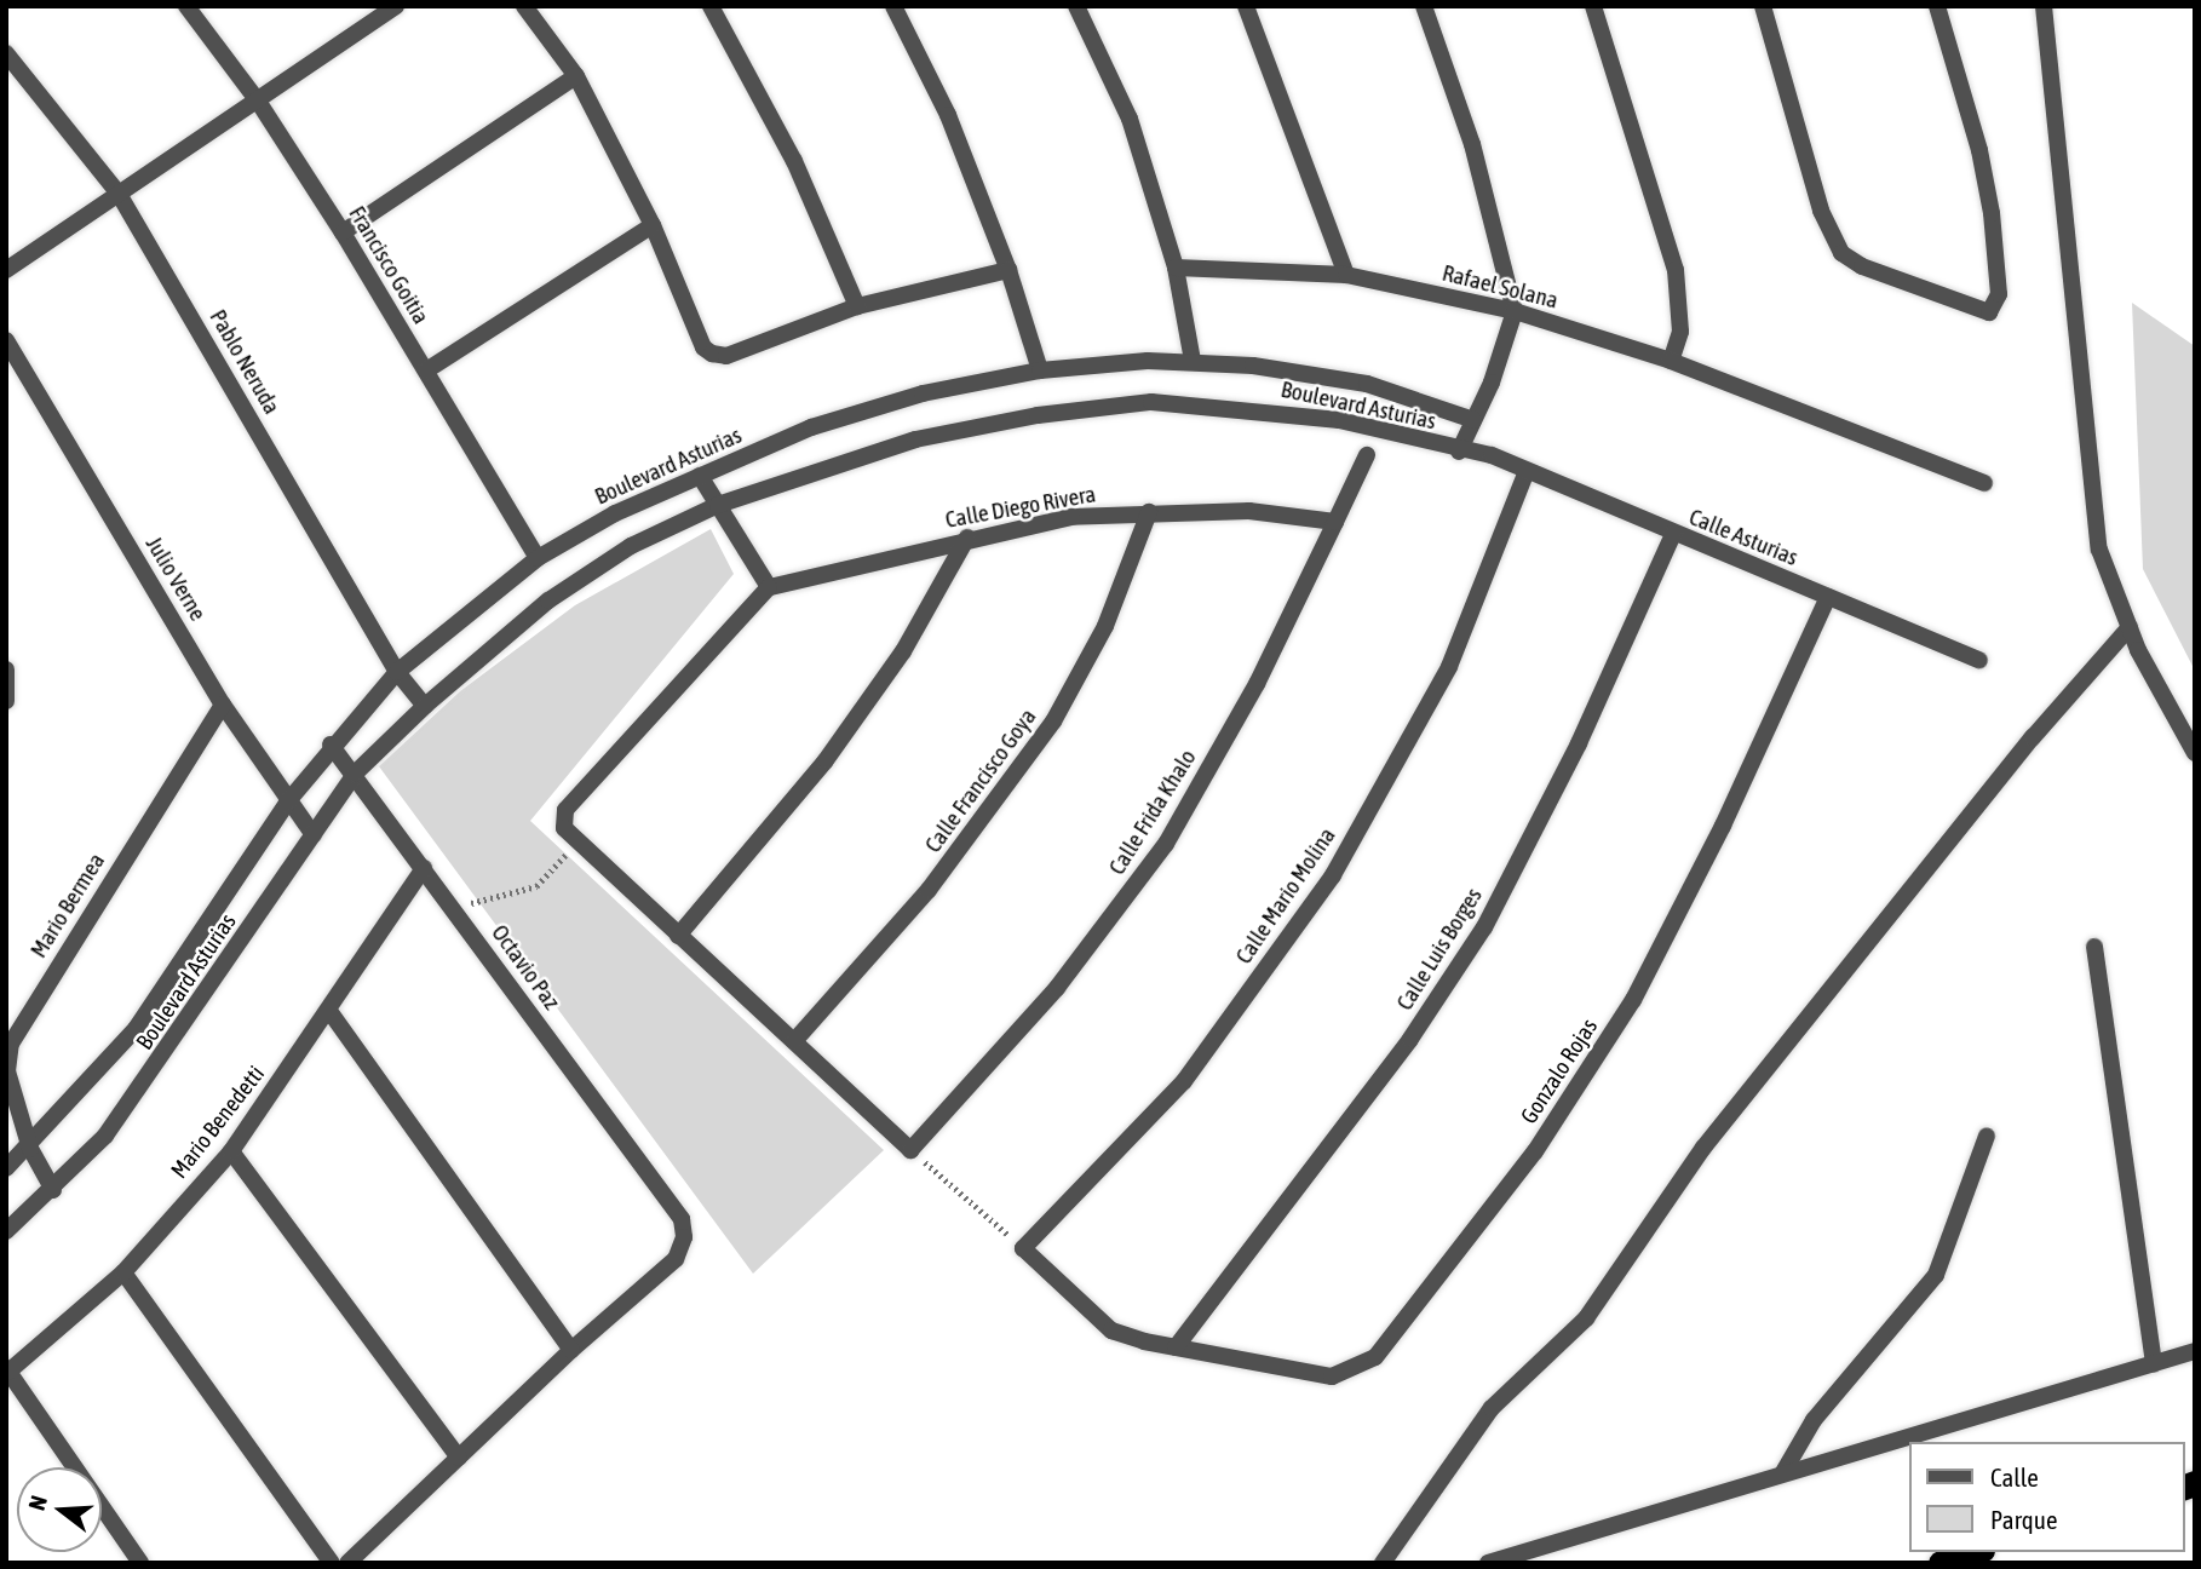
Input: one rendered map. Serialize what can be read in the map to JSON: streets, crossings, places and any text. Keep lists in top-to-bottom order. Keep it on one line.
{"streets":{"street":["Francisco Goitia","Rafael Solana","Pablo Neruda","Boulevard Asturias","Calle Diego Rivera","Calle Asturias","Julio Verne","Calle Francisco Goya","Calle Frida Khalo","Calle Mario Molina","Mario Bermea","Calle Luis Borges","Octavio Paz","Gonzalo Rojas","Mario Benedetti"]},"crossings":[["Francisco Goitia","Boulevard Asturias"],["Pablo Neruda","Boulevard Asturias"],["Boulevard Asturias","Calle Asturias"],["Boulevard Asturias","Julio Verne"],["Boulevard Asturias","Mario Bermea"],["Boulevard Asturias","Octavio Paz"],["Calle Diego Rivera","Calle Francisco Goya"],["Calle Diego Rivera","Calle Frida Khalo"],["Calle Asturias","Calle Mario Molina"],["Calle Asturias","Calle Luis Borges"],["Calle Asturias","Gonzalo Rojas"],["Julio Verne","Mario Bermea"],["Calle Mario Molina","Gonzalo Rojas"],["Calle Luis Borges","Gonzalo Rojas"],["Octavio Paz","Mario Benedetti"]],"legend":["Calle","Parque"],"north":"left"}
